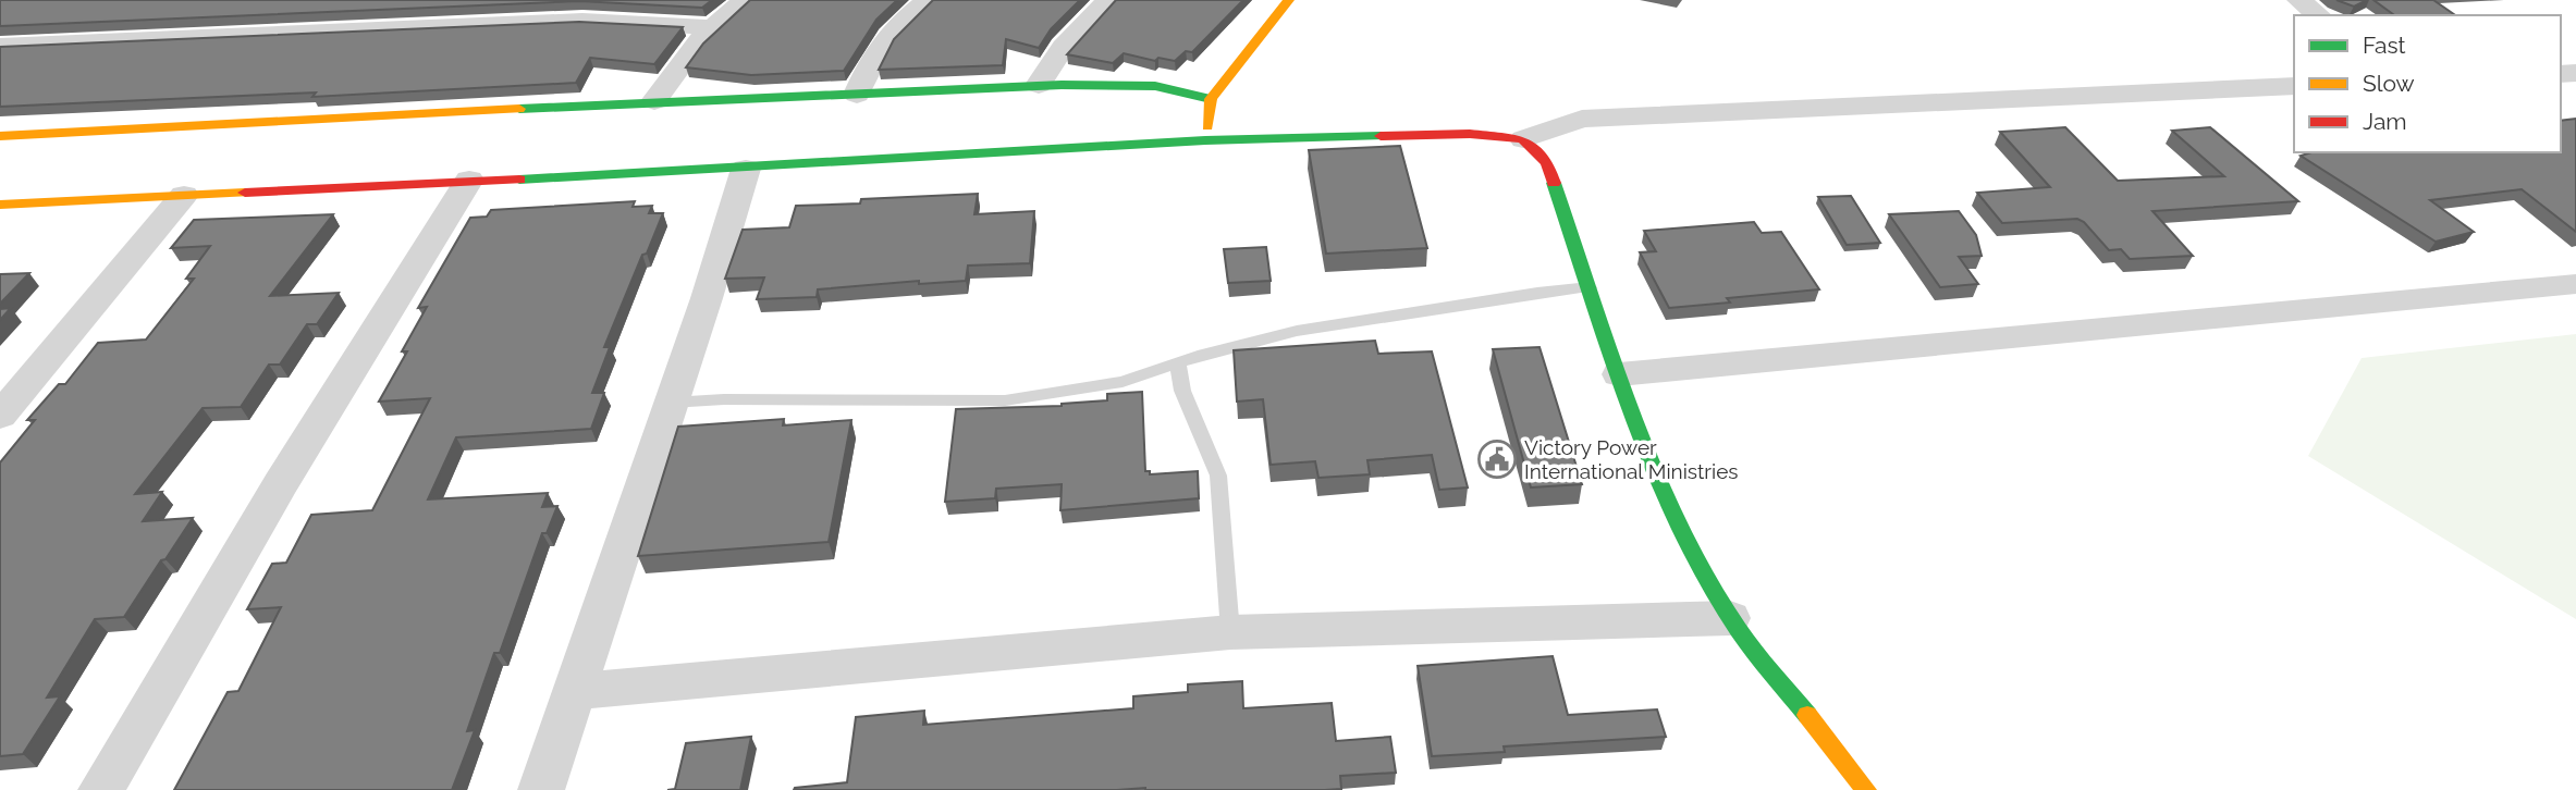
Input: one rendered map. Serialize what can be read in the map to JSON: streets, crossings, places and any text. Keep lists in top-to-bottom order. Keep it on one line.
{"places":{"public building":["Victory Power International Ministries"]},"legend":["Fast","Slow","Jam"]}
